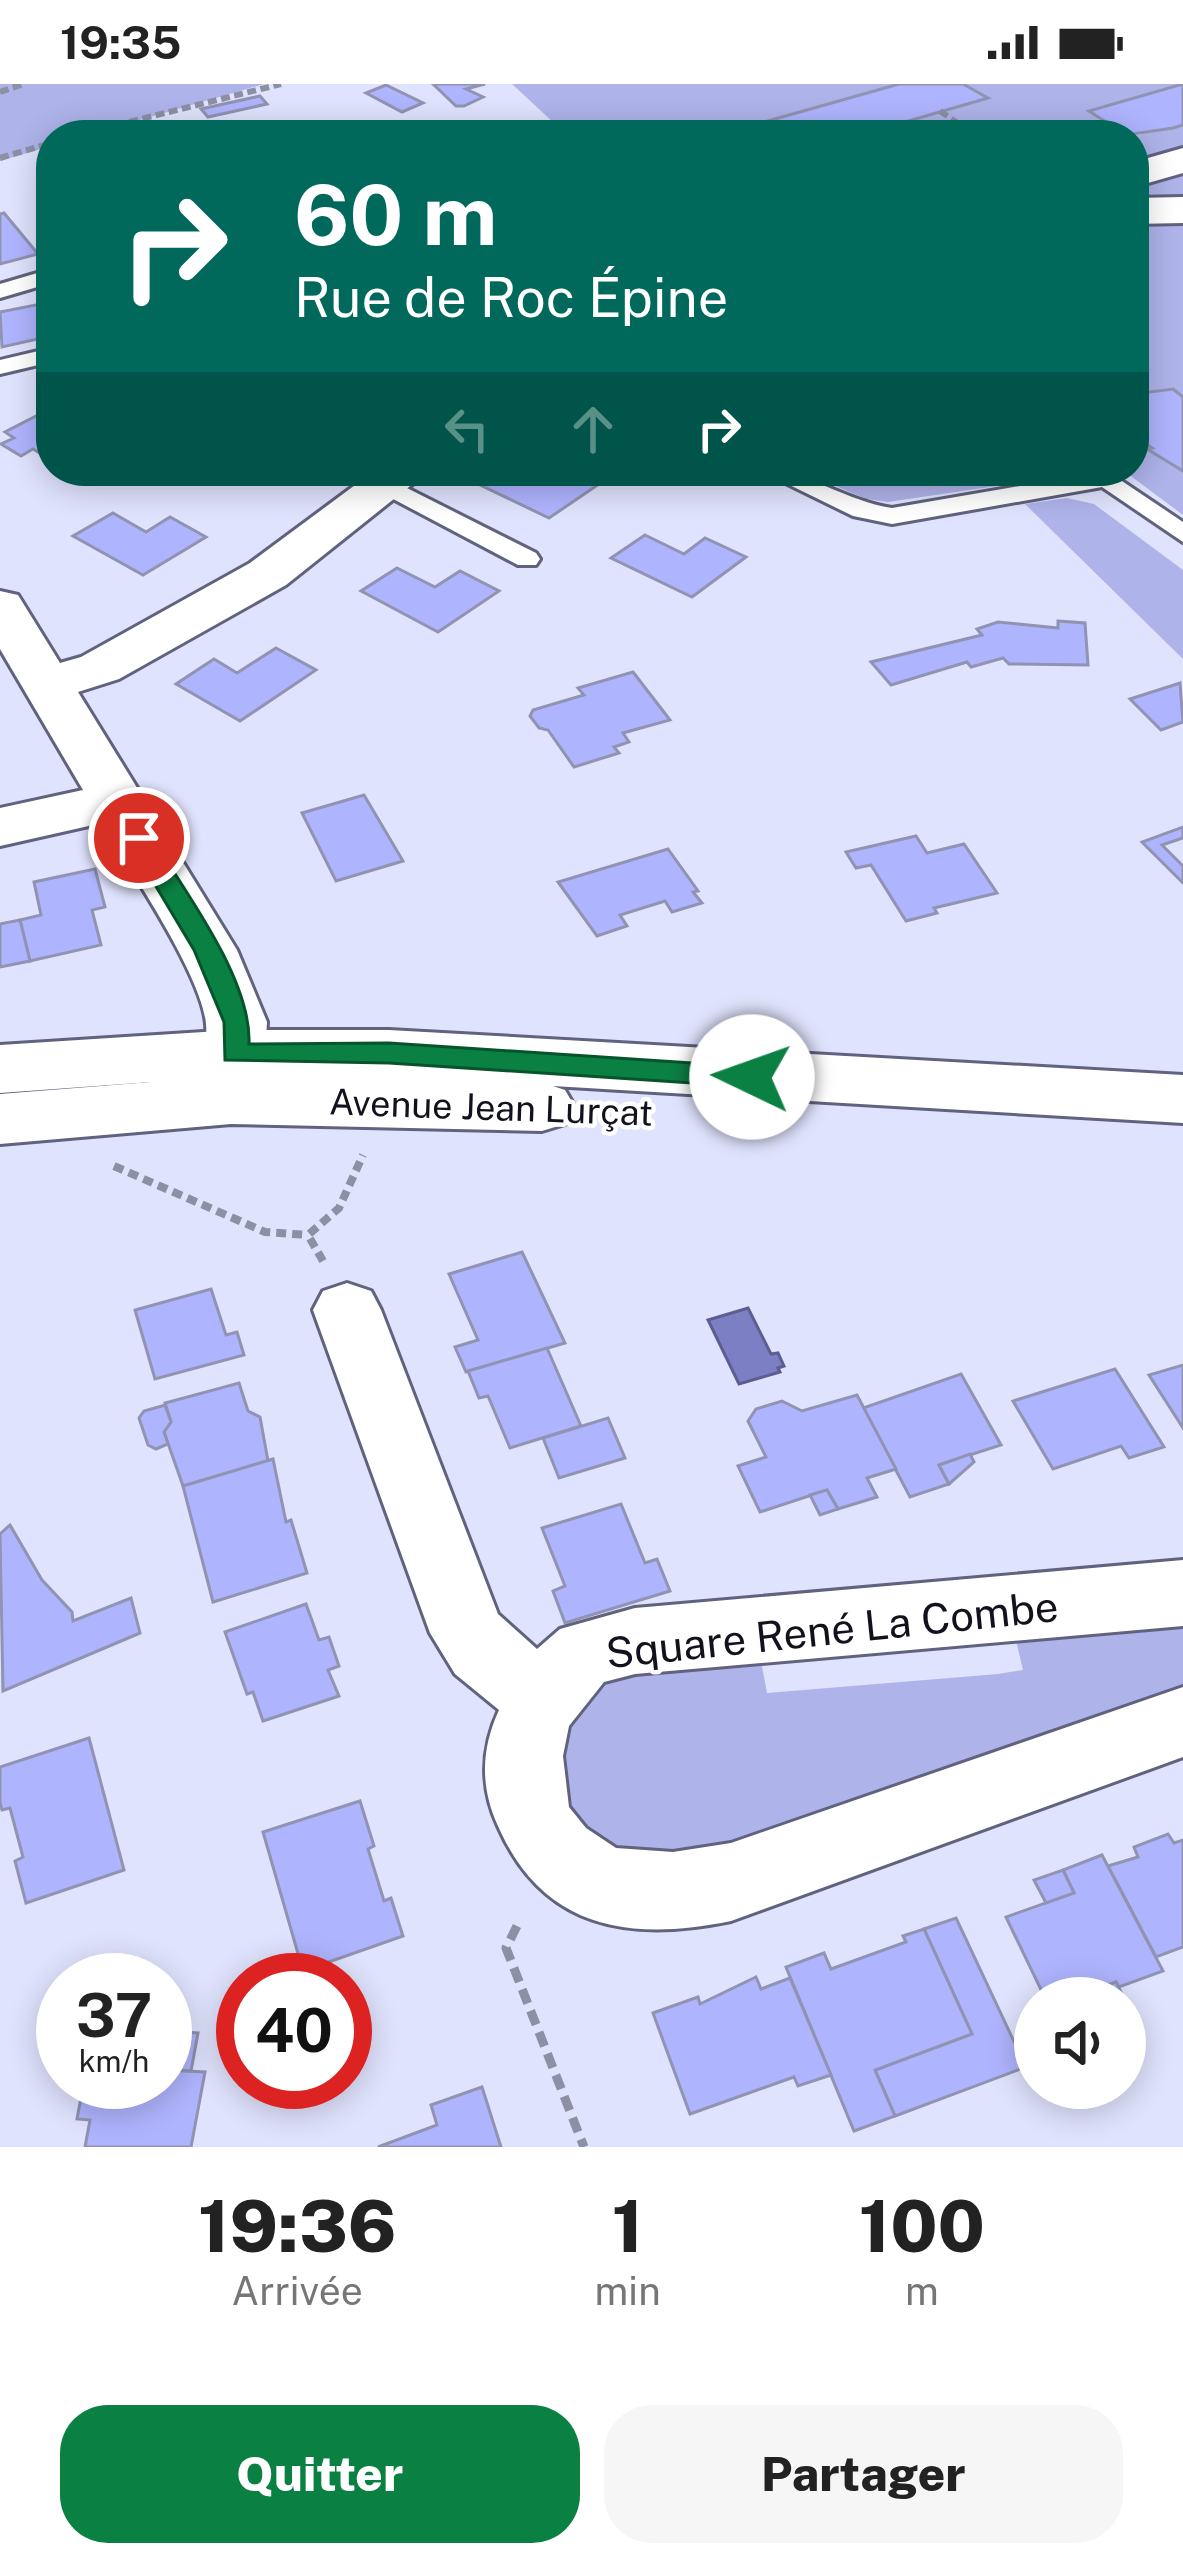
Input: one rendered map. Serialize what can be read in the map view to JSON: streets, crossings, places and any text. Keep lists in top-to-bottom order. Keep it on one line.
{"streets":{"street":["Avenue Jean Lurçat","Square René La Combe"]},"page":{"status":"19:35","turn":["60 m","Rue de Roc Épine"],"speed":"37 km/h","limit":"40","eta":["19:36","Arrivée","1","min","100","m"],"buttons":["Quitter","Partager"]}}
